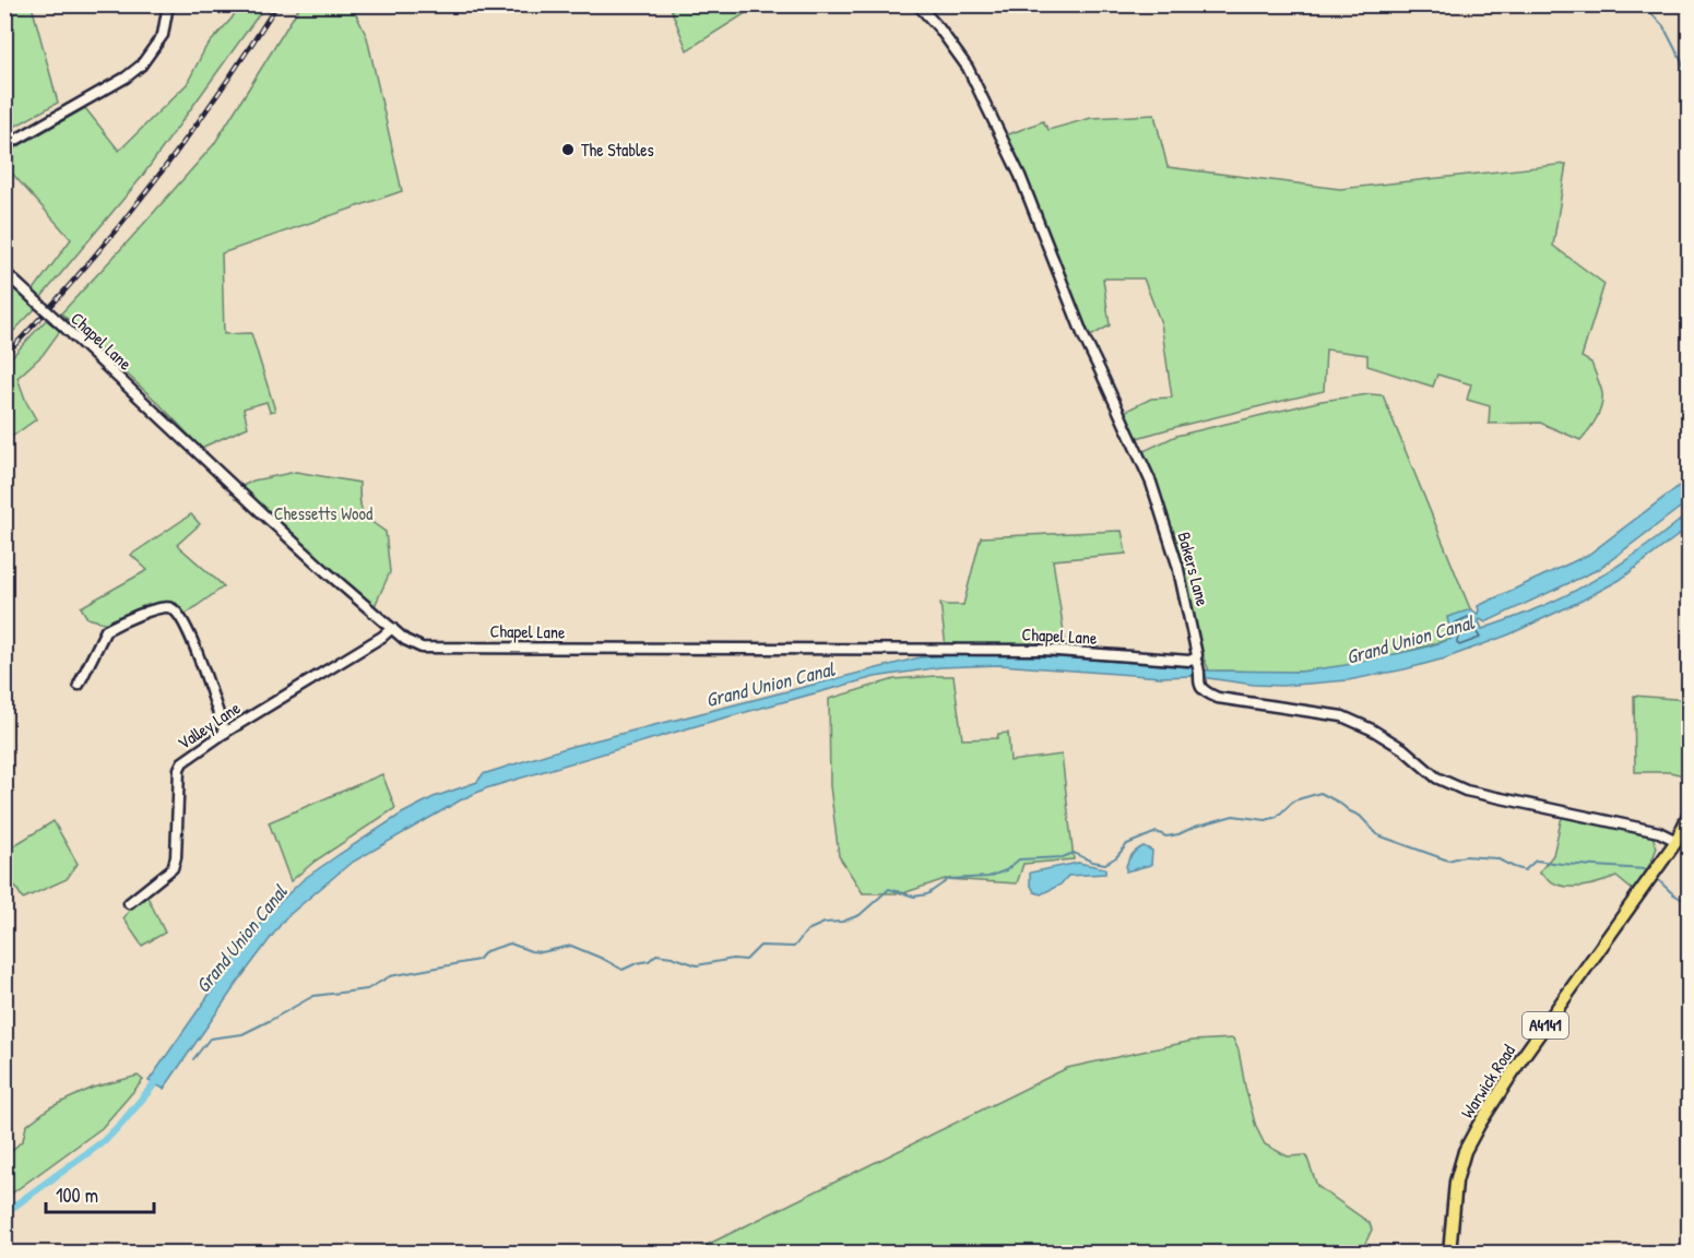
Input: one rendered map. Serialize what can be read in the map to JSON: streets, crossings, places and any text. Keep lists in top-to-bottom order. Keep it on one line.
{"streets":{"main road":["A4141","Warwick Road"],"street":["Chapel Lane","Bakers Lane","Valley Lane"]},"crossings":[["Chapel Lane","Bakers Lane"],["Chapel Lane","Valley Lane"],["Bakers Lane","Warwick Road"]],"water":["Grand Union Canal"],"parks":["Chessetts Wood"],"places":["The Stables"],"scale_bar":"100 m"}
